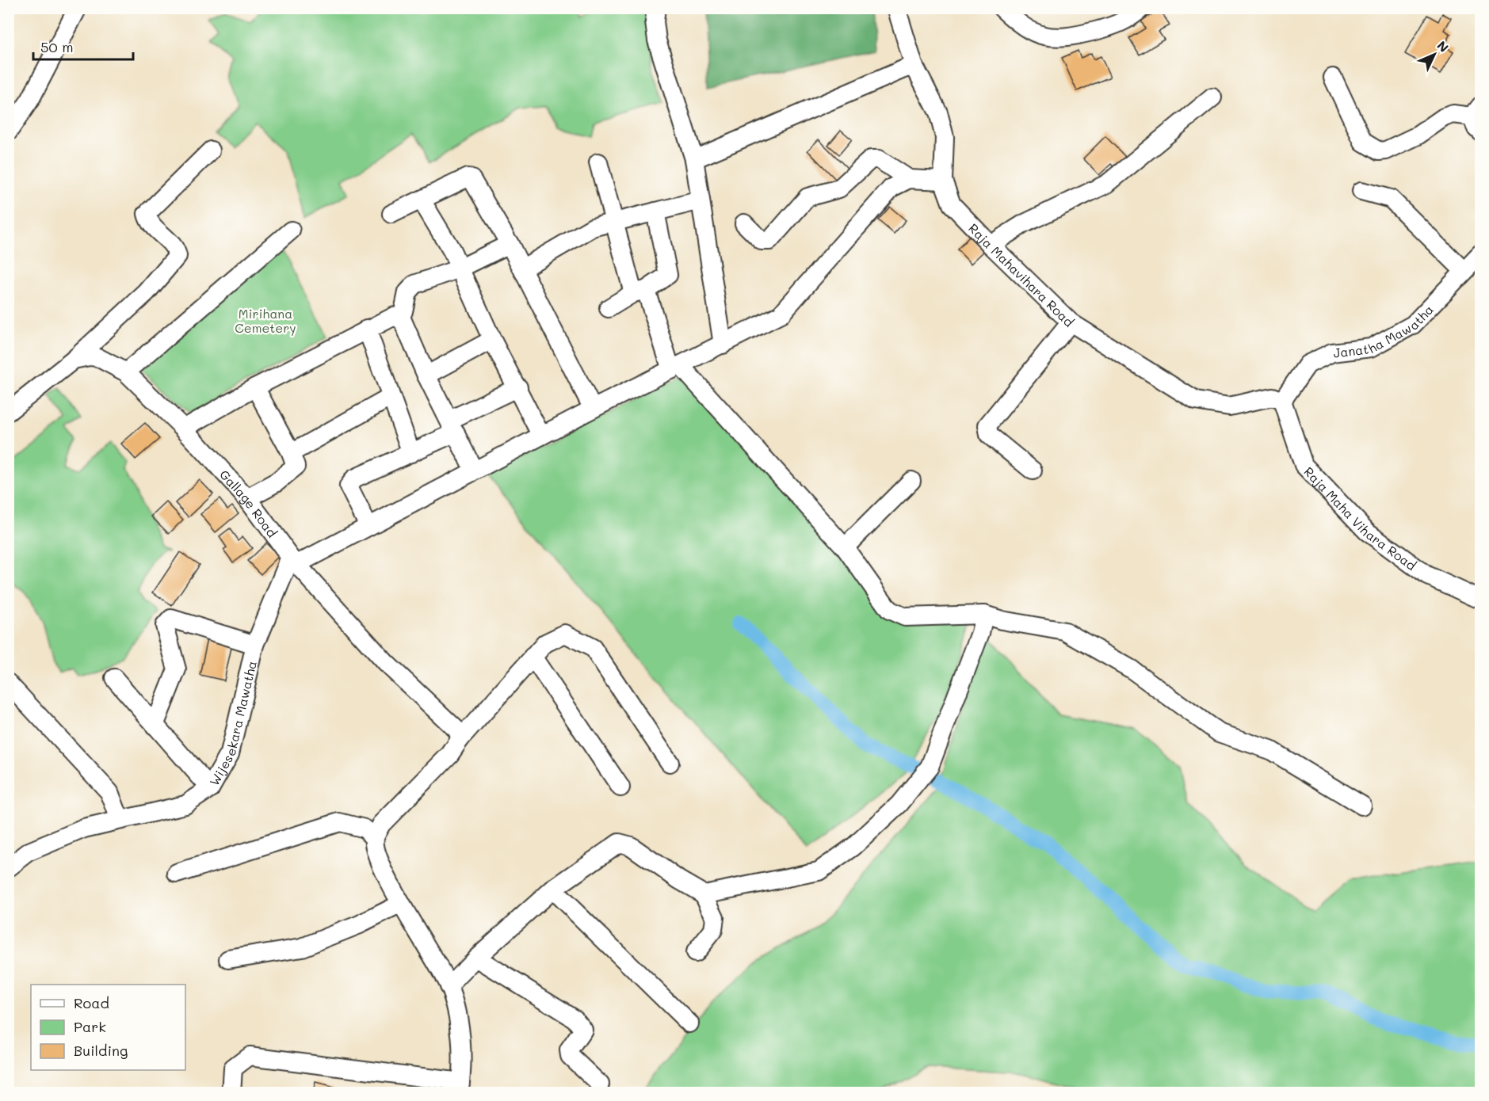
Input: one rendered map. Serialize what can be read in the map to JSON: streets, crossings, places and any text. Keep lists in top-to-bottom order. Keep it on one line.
{"streets":{"street":["Raja Mahavihara Road","Janatha Mawatha","Gallage Road","Raja Maha Vihara Road","Wijesekara Mawatha"]},"crossings":[["Raja Mahavihara Road","Janatha Mawatha"],["Raja Mahavihara Road","Raja Maha Vihara Road"],["Janatha Mawatha","Raja Maha Vihara Road"],["Gallage Road","Wijesekara Mawatha"]],"parks":["Mirihana Cemetery"],"legend":["Road","Park","Building"],"scale_bar":"50 m","north":"top right"}
